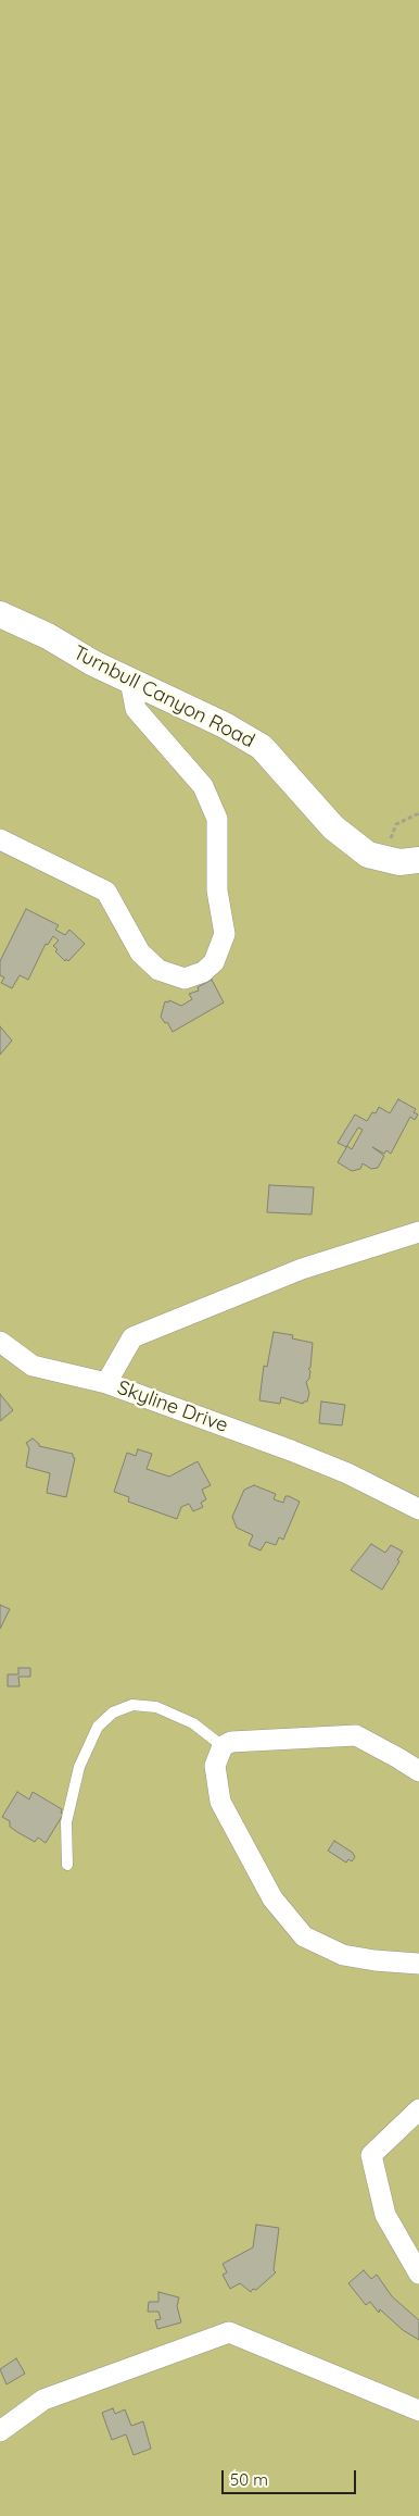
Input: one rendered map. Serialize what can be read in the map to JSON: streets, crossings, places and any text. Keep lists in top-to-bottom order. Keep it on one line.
{"streets":{"street":["Turnbull Canyon Road","Skyline Drive"]},"scale_bar":"50 m"}
